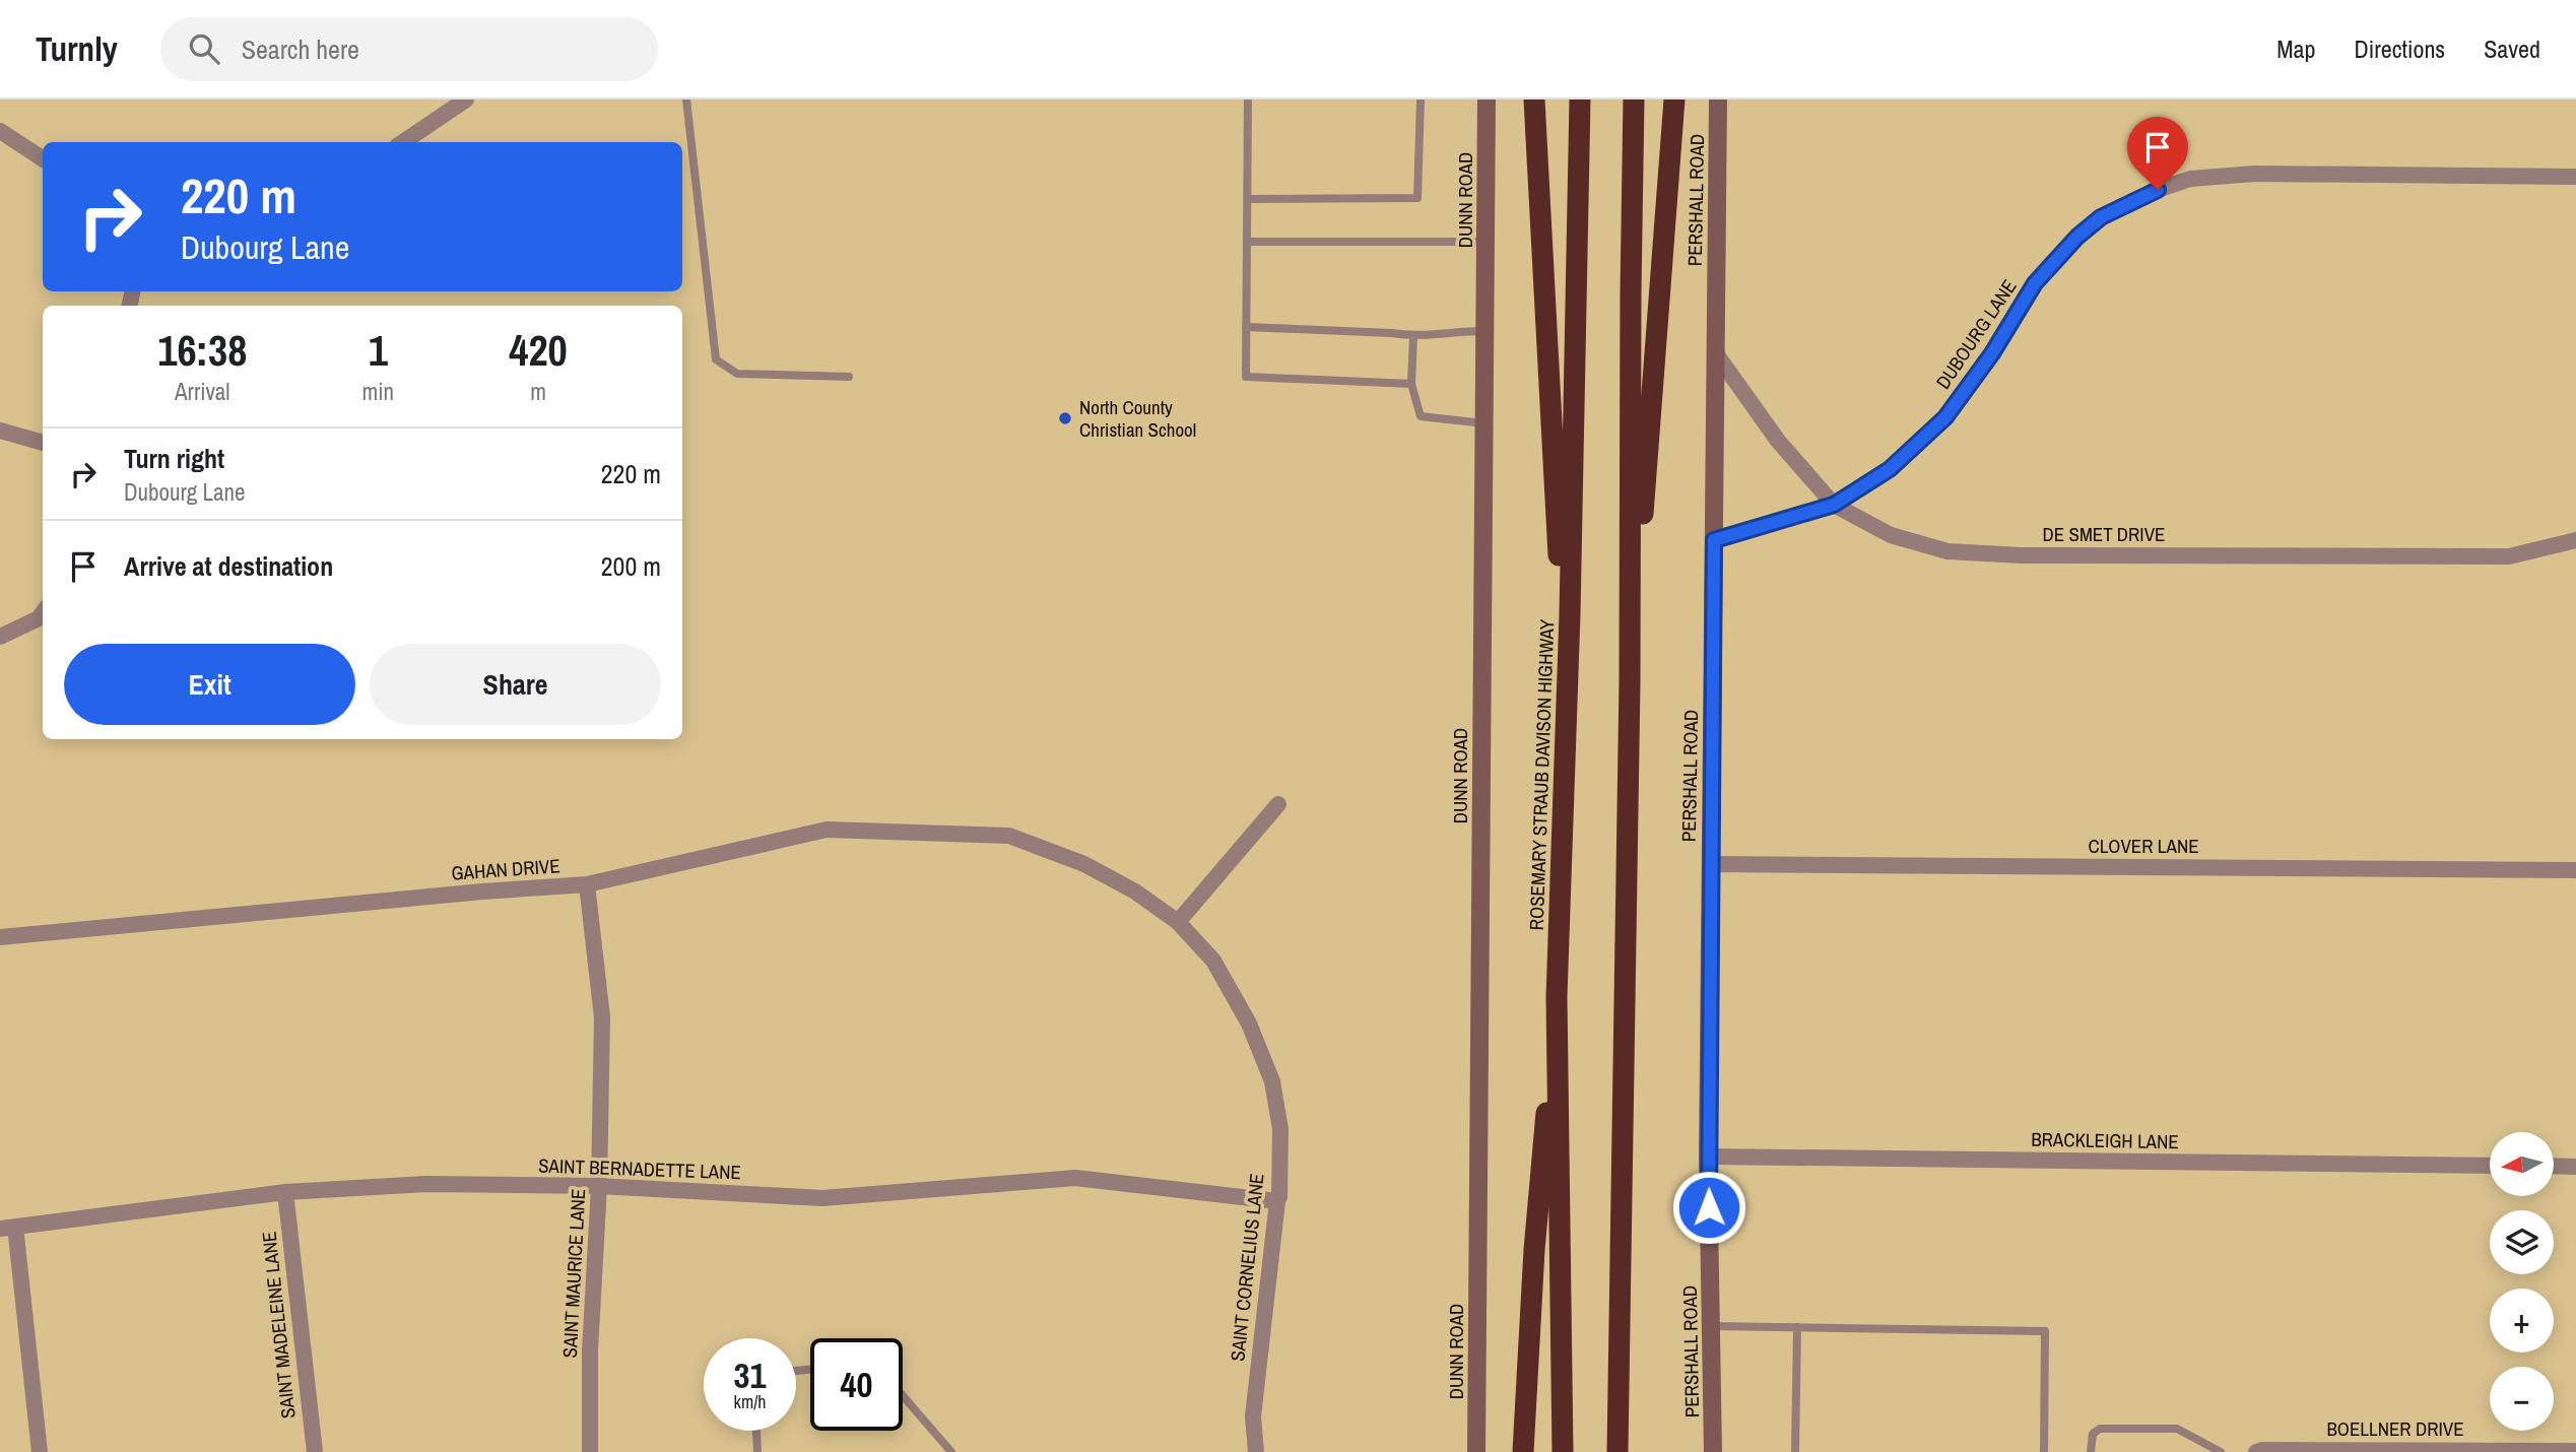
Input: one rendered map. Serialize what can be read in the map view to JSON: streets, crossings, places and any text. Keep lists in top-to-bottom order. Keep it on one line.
{"streets":{"highway":["ROSEMARY STRAUB DAVISON HIGHWAY"],"street":["DUNN ROAD","PERSHALL ROAD","DUBOURG LANE","DE SMET DRIVE","CLOVER LANE","GAHAN DRIVE","BRACKLEIGH LANE","SAINT BERNADETTE LANE","SAINT CORNELIUS LANE","SAINT MAURICE LANE","SAINT MADELEINE LANE","BOELLNER DRIVE"]},"crossings":[["PERSHALL ROAD","DUBOURG LANE"],["PERSHALL ROAD","DE SMET DRIVE"],["PERSHALL ROAD","CLOVER LANE"],["PERSHALL ROAD","BRACKLEIGH LANE"],["DUBOURG LANE","DE SMET DRIVE"],["GAHAN DRIVE","SAINT CORNELIUS LANE"],["GAHAN DRIVE","SAINT MAURICE LANE"],["SAINT BERNADETTE LANE","SAINT CORNELIUS LANE"],["SAINT BERNADETTE LANE","SAINT MAURICE LANE"],["SAINT BERNADETTE LANE","SAINT MADELEINE LANE"]],"places":["North County Christian School"],"north":"left","page":{"header":"Turnly","search":"Search here","nav":["Map","Directions","Saved"],"turn":["220 m","Dubourg Lane"],"eta":["16:38","Arrival","1","min","420","m"],"list":[{"name":"Turn right","note":"Dubourg Lane","value":"220 m"},{"name":"Arrive at destination","value":"200 m"}],"buttons":["Exit","Share"],"map_buttons":["+","−"],"speed":"31 km/h","limit":"40"}}
